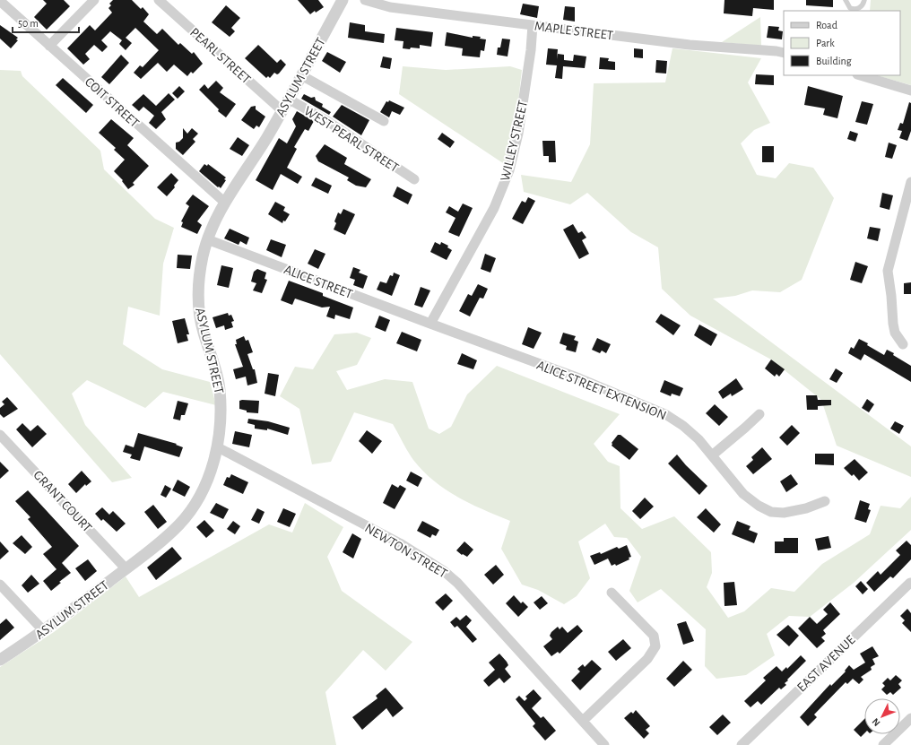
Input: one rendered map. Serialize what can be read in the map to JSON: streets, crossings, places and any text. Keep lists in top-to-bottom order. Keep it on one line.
{"streets":{"street":["MAPLE STREET","PEARL STREET","ASYLUM STREET","COIT STREET","WEST PEARL STREET","WILLEY STREET","ALICE STREET","ALICE STREET EXTENSION","GRANT COURT","NEWTON STREET","EAST AVENUE"]},"crossings":[["MAPLE STREET","WILLEY STREET"],["PEARL STREET","ASYLUM STREET"],["ASYLUM STREET","COIT STREET"],["ASYLUM STREET","WEST PEARL STREET"],["ASYLUM STREET","ALICE STREET"],["ASYLUM STREET","GRANT COURT"],["ASYLUM STREET","NEWTON STREET"],["WILLEY STREET","ALICE STREET"],["WILLEY STREET","ALICE STREET EXTENSION"],["ALICE STREET","ALICE STREET EXTENSION"]],"legend":["Road","Park","Building"],"scale_bar":"50 m","north":"bottom left"}
